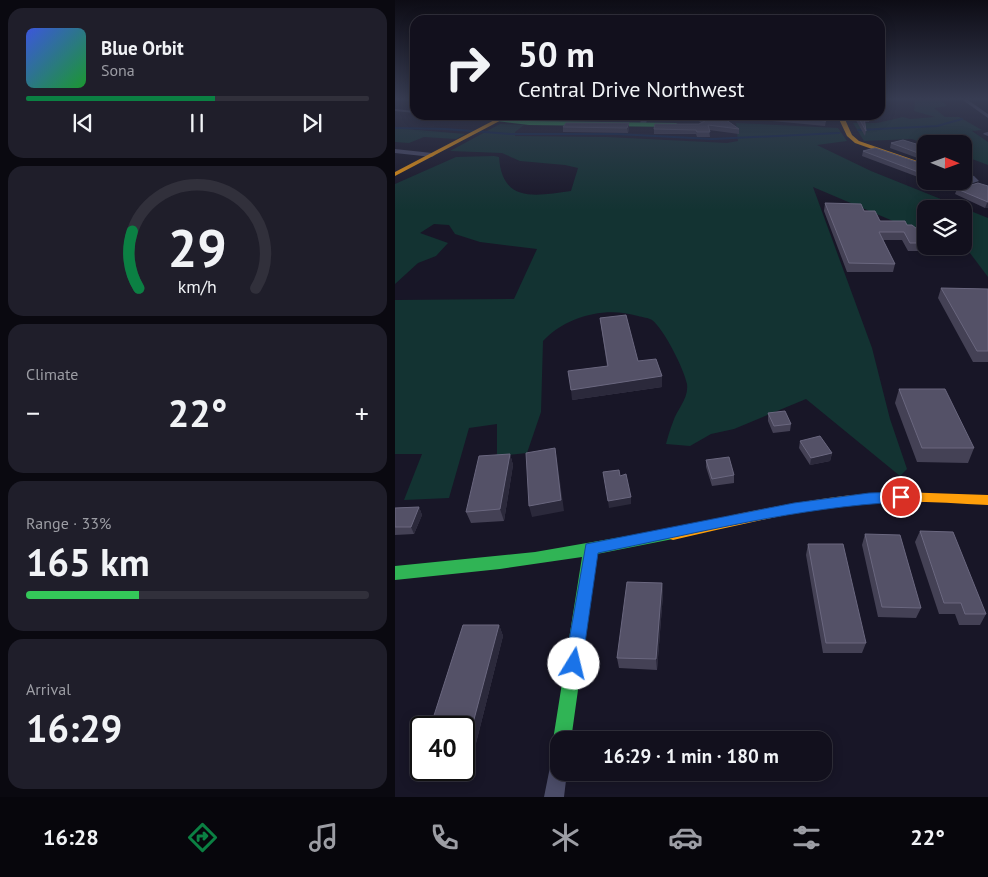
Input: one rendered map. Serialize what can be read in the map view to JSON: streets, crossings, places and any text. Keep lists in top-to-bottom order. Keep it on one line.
{"north":"right","page":{"turn":["50 m","Central Drive Northwest"],"song":["Blue Orbit","Sona"],"tile":["Climate",["Range · 33%","165 km"],["Arrival","16:29"]],"heat":["−","22°","+"],"limit":"40","trip":"16:29 · 1 min · 180 m","tabs":["16:28","22°"],"gauge":["29","km/h"]}}
